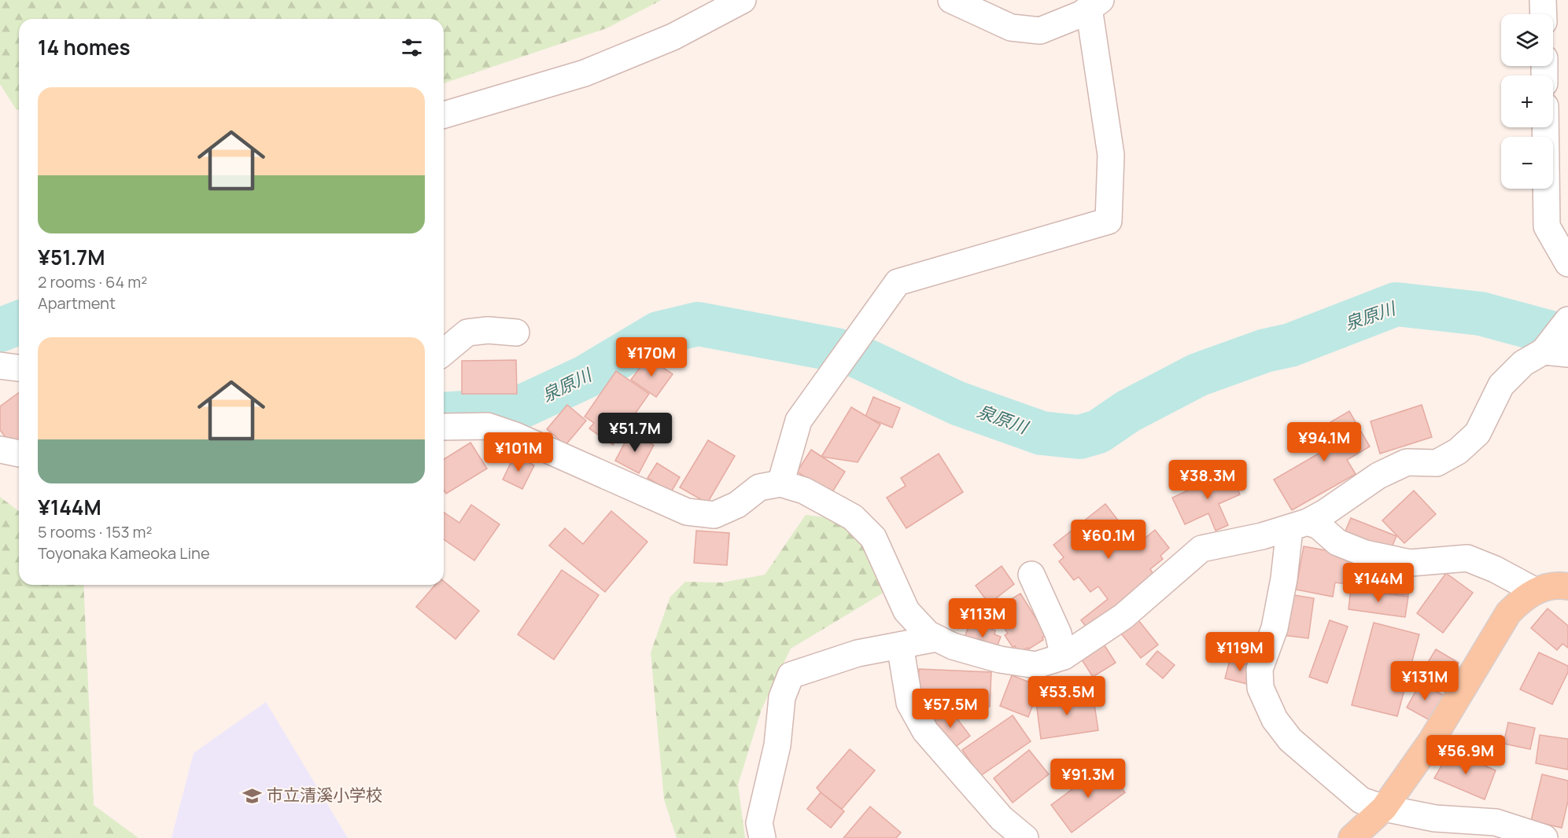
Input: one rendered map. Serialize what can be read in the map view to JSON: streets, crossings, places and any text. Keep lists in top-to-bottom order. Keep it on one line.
{"water":["泉原川"],"places":{"school or university":["市立清溪小学校"]},"page":{"map_buttons":["+","−"],"heading":"14 homes","list":[{"name":"¥51.7M","note":"2 rooms · 64 m² · Apartment"},{"name":"¥144M","note":"5 rooms · 153 m² · Toyonaka Kameoka Line"}],"price":["¥170M","¥51.7M","¥94.1M","¥101M","¥38.3M","¥60.1M","¥144M","¥113M","¥119M","¥131M","¥53.5M","¥57.5M","¥56.9M","¥91.3M"]}}
